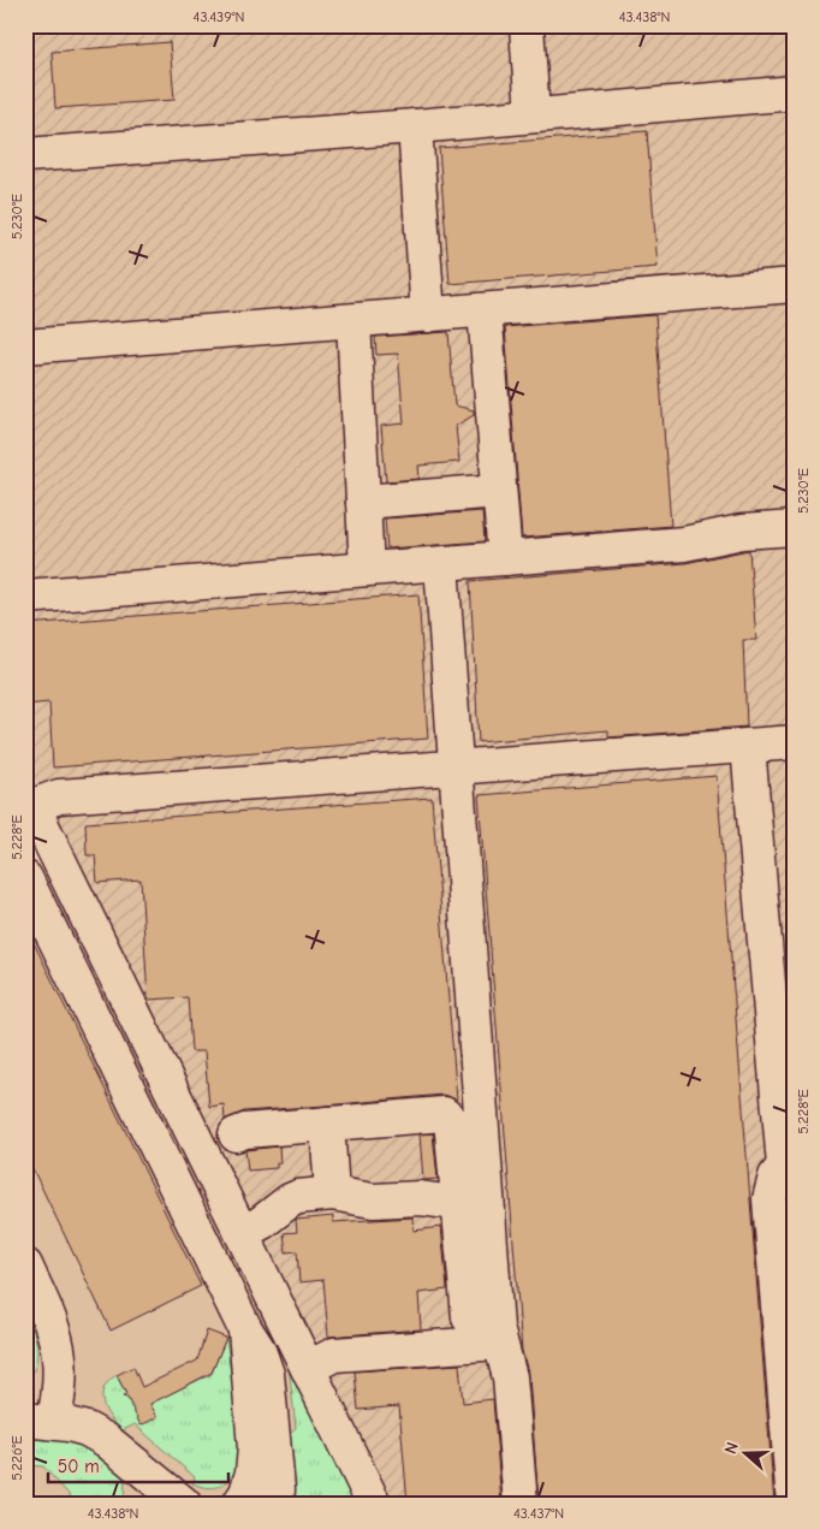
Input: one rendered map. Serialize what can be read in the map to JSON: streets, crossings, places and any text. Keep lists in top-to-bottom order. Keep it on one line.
{"scale_bar":"50 m","north":"left","coordinates":["43.439°N","43.438°N","5.230°E","5.228°E","5.226°E","43.437°N"]}
